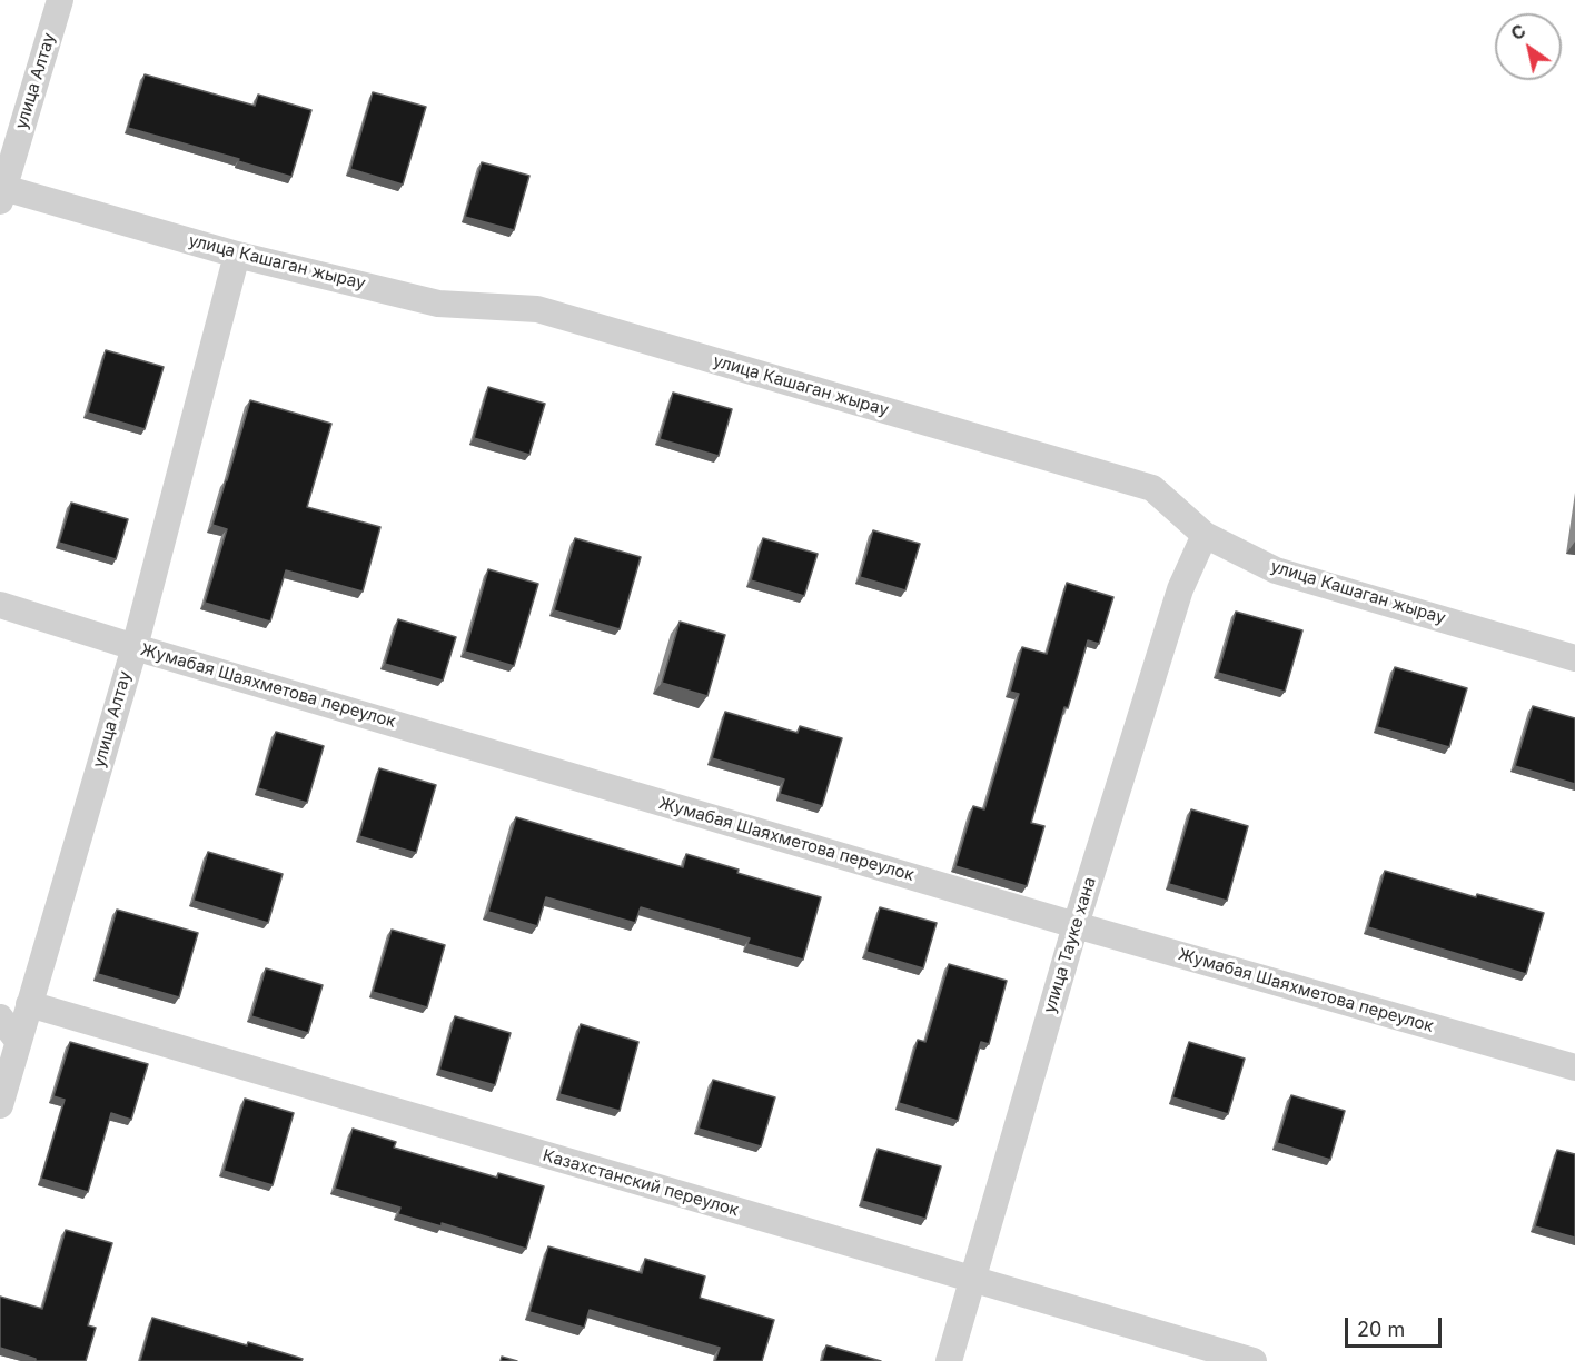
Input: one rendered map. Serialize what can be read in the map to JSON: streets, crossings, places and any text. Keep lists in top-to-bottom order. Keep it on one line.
{"streets":{"street":["улица Алтау","улица Кашаган жырау","Жумабая Шаяхметова переулок","улица Тауке хана","Казахстанский переулок"]},"crossings":[["улица Алтау","улица Кашаган жырау"],["улица Алтау","Жумабая Шаяхметова переулок"],["улица Алтау","Казахстанский переулок"],["улица Кашаган жырау","улица Тауке хана"],["Жумабая Шаяхметова переулок","улица Тауке хана"],["улица Тауке хана","Казахстанский переулок"]],"scale_bar":"20 m","north":"top left"}
